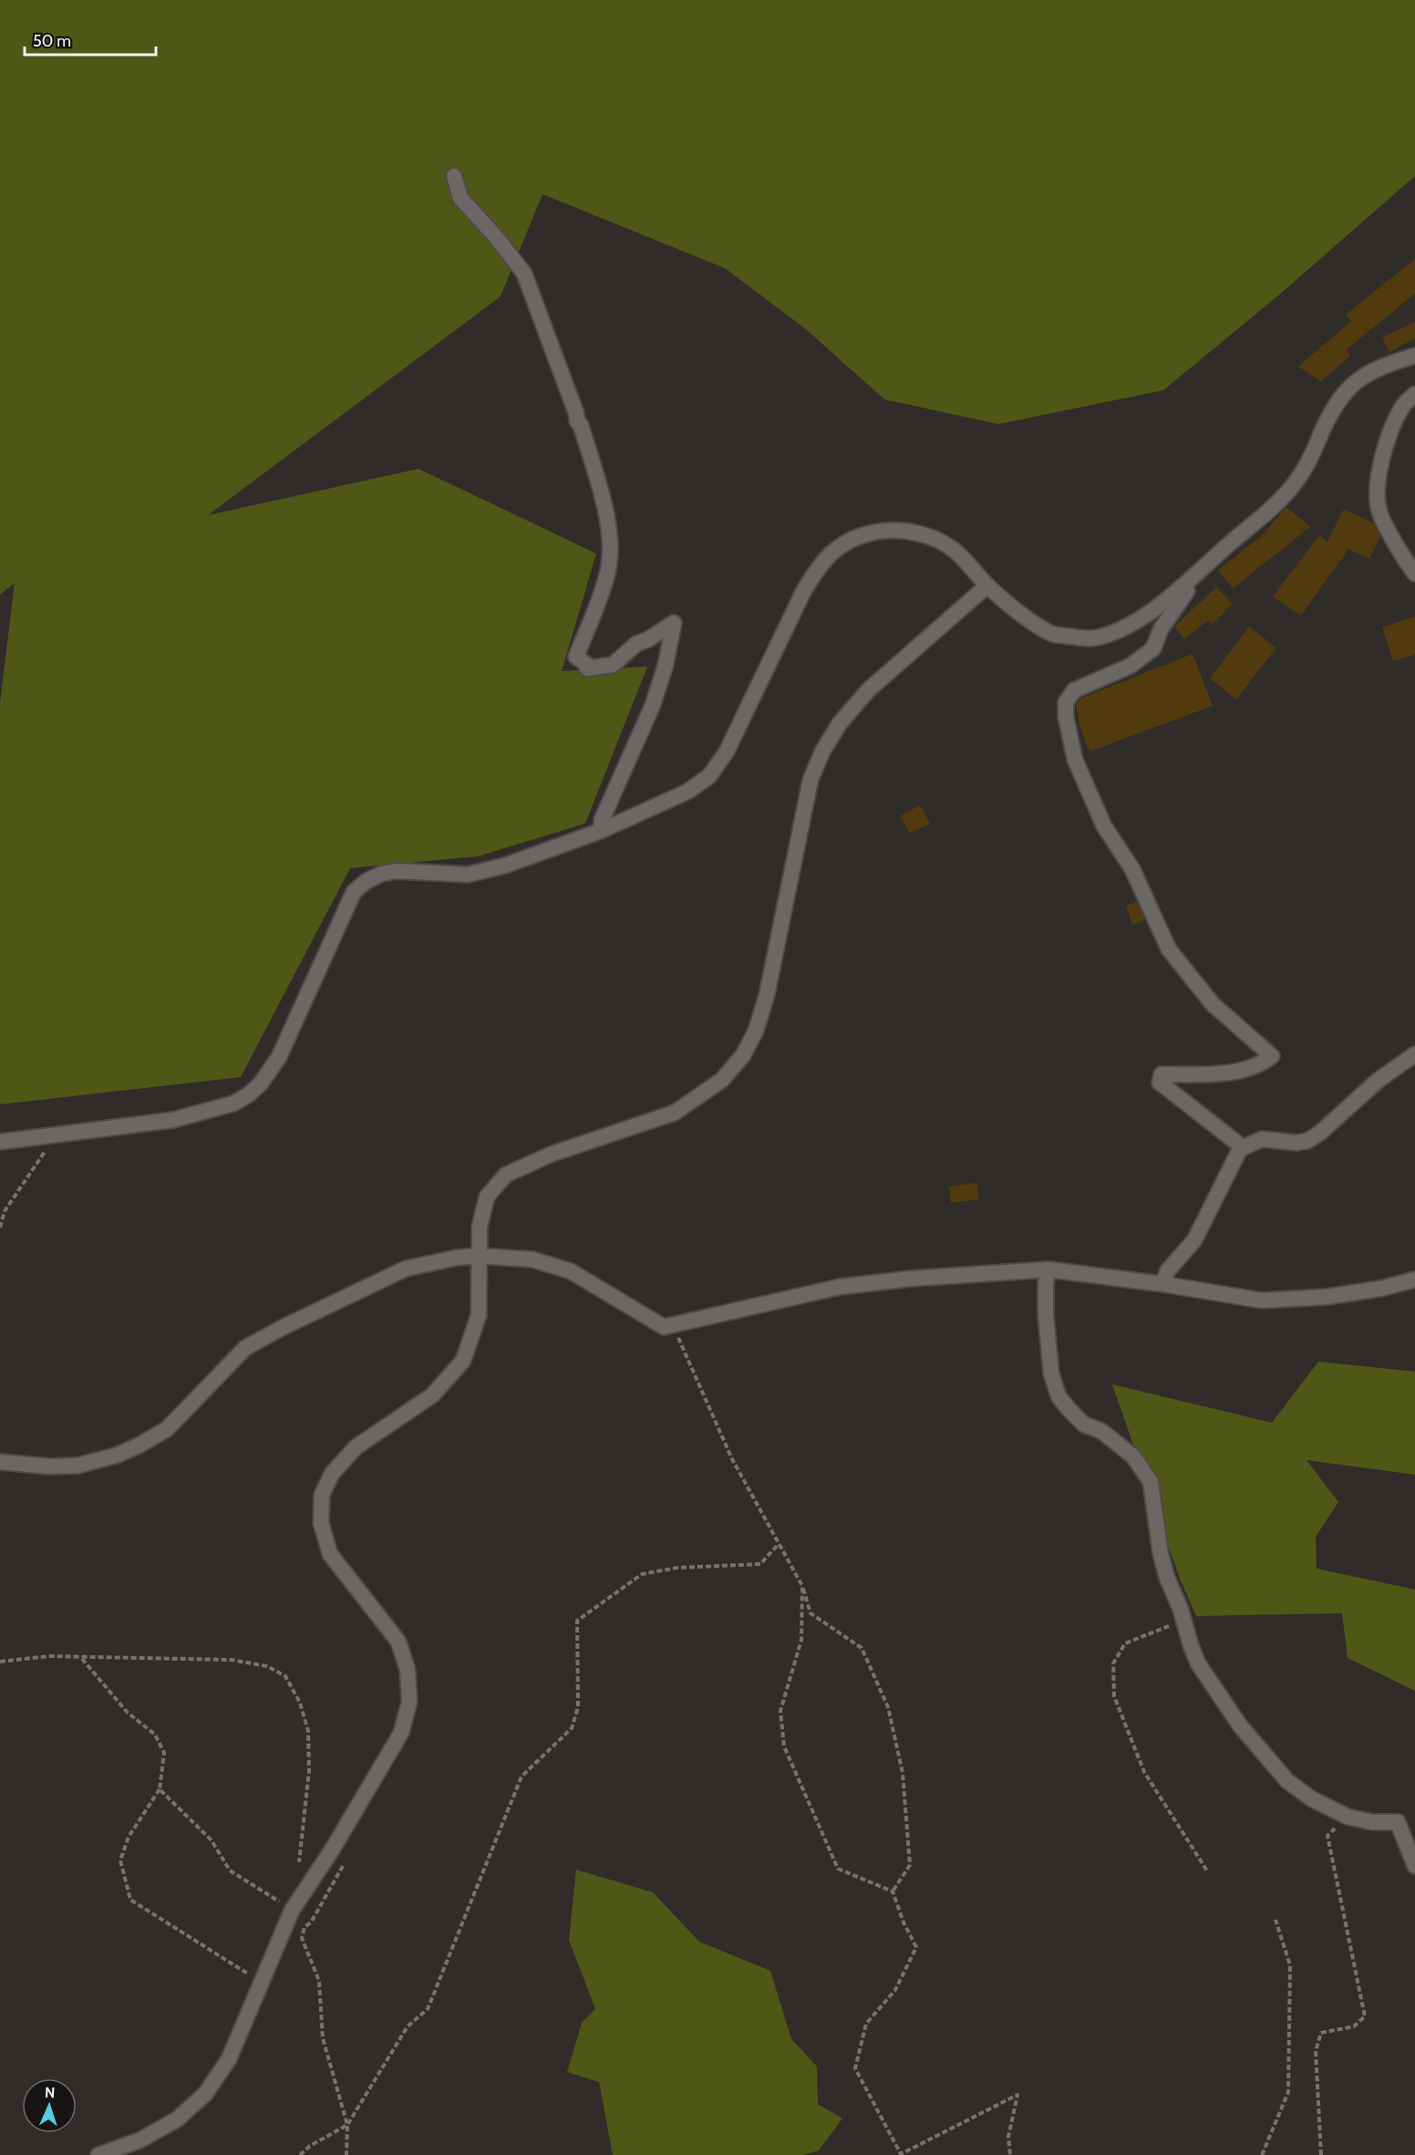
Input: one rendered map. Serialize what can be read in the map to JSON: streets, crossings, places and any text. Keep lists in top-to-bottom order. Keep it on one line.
{"scale_bar":"50 m","north":"top"}
